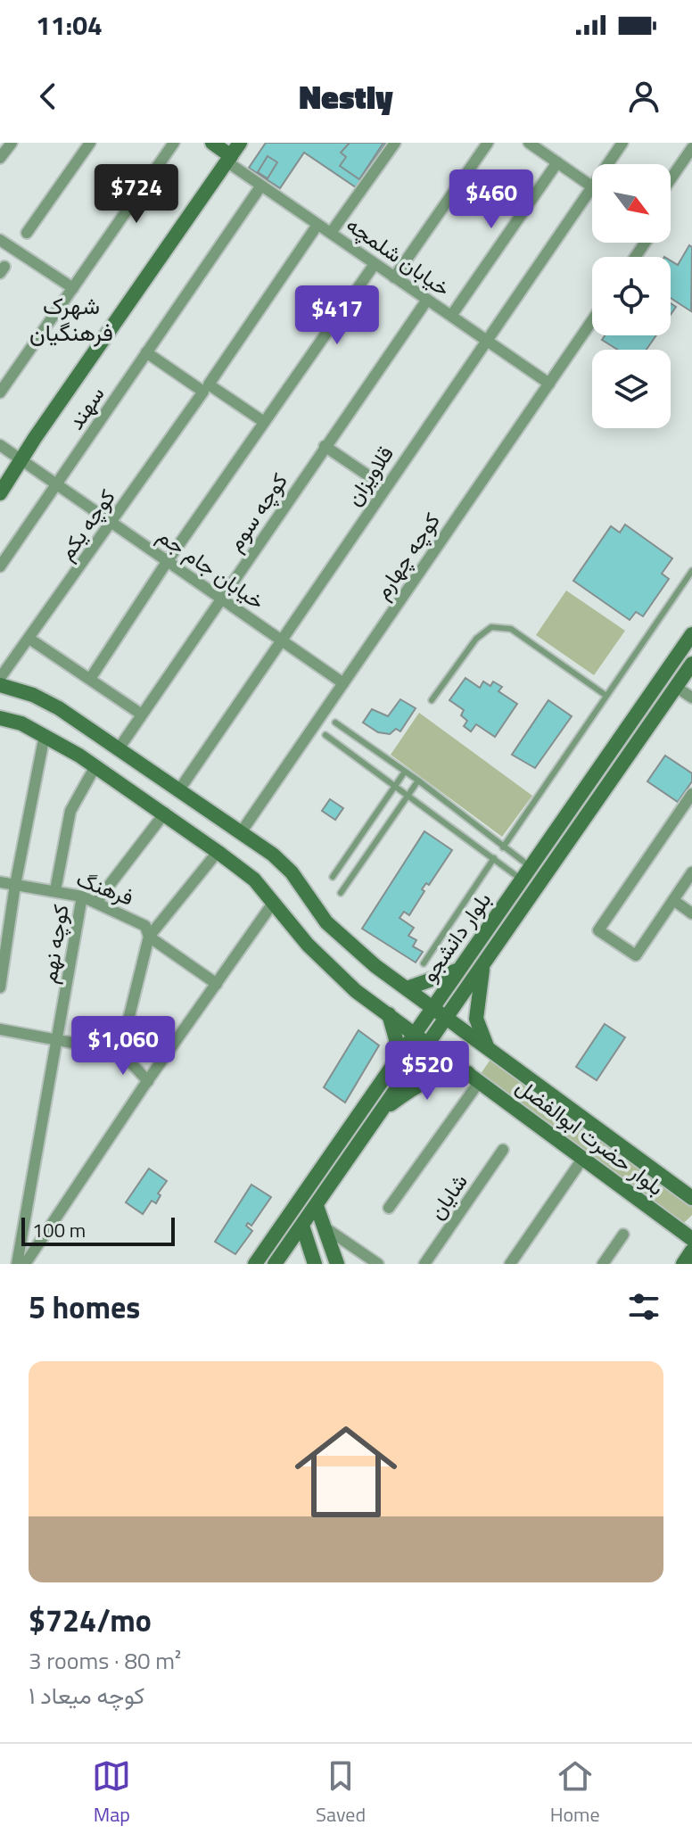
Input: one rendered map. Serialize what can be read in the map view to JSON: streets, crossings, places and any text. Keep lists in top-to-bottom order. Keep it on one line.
{"streets":{"main road":["بلوار دانشجو","بلوار حضرت ابوالفضل"],"street":["خیابان شلمچه","سهند","قلاویزان","کوچه سوم","کوچه یکم","کوچه چهارم","خیابان جام جم","فرهنگ","کوچه نهم","شایان"]},"crossings":[["خیابان شلمچه","سهند"],["خیابان شلمچه","قلاویزان"],["خیابان شلمچه","کوچه سوم"],["خیابان شلمچه","کوچه یکم"],["خیابان شلمچه","کوچه چهارم"],["سهند","خیابان جام جم"],["قلاویزان","خیابان جام جم"],["قلاویزان","بلوار حضرت ابوالفضل"],["کوچه سوم","خیابان جام جم"],["کوچه سوم","بلوار حضرت ابوالفضل"],["کوچه یکم","خیابان جام جم"],["کوچه چهارم","خیابان جام جم"],["کوچه چهارم","بلوار حضرت ابوالفضل"],["فرهنگ","کوچه نهم"],["بلوار دانشجو","بلوار حضرت ابوالفضل"]],"districts":["شهرک فرهنگیان"],"scale_bar":"100 m","north":"bottom right","page":{"status":"11:04","header":"Nestly","price":["$724","$460","$417","$1,060","$520"],"scale":"100 m","heading":"5 homes","list":[{"name":"$724/mo","note":"3 rooms · 80 m² · کوچه میعاد ۱"}],"tabs":["Map","Saved","Home"]}}
